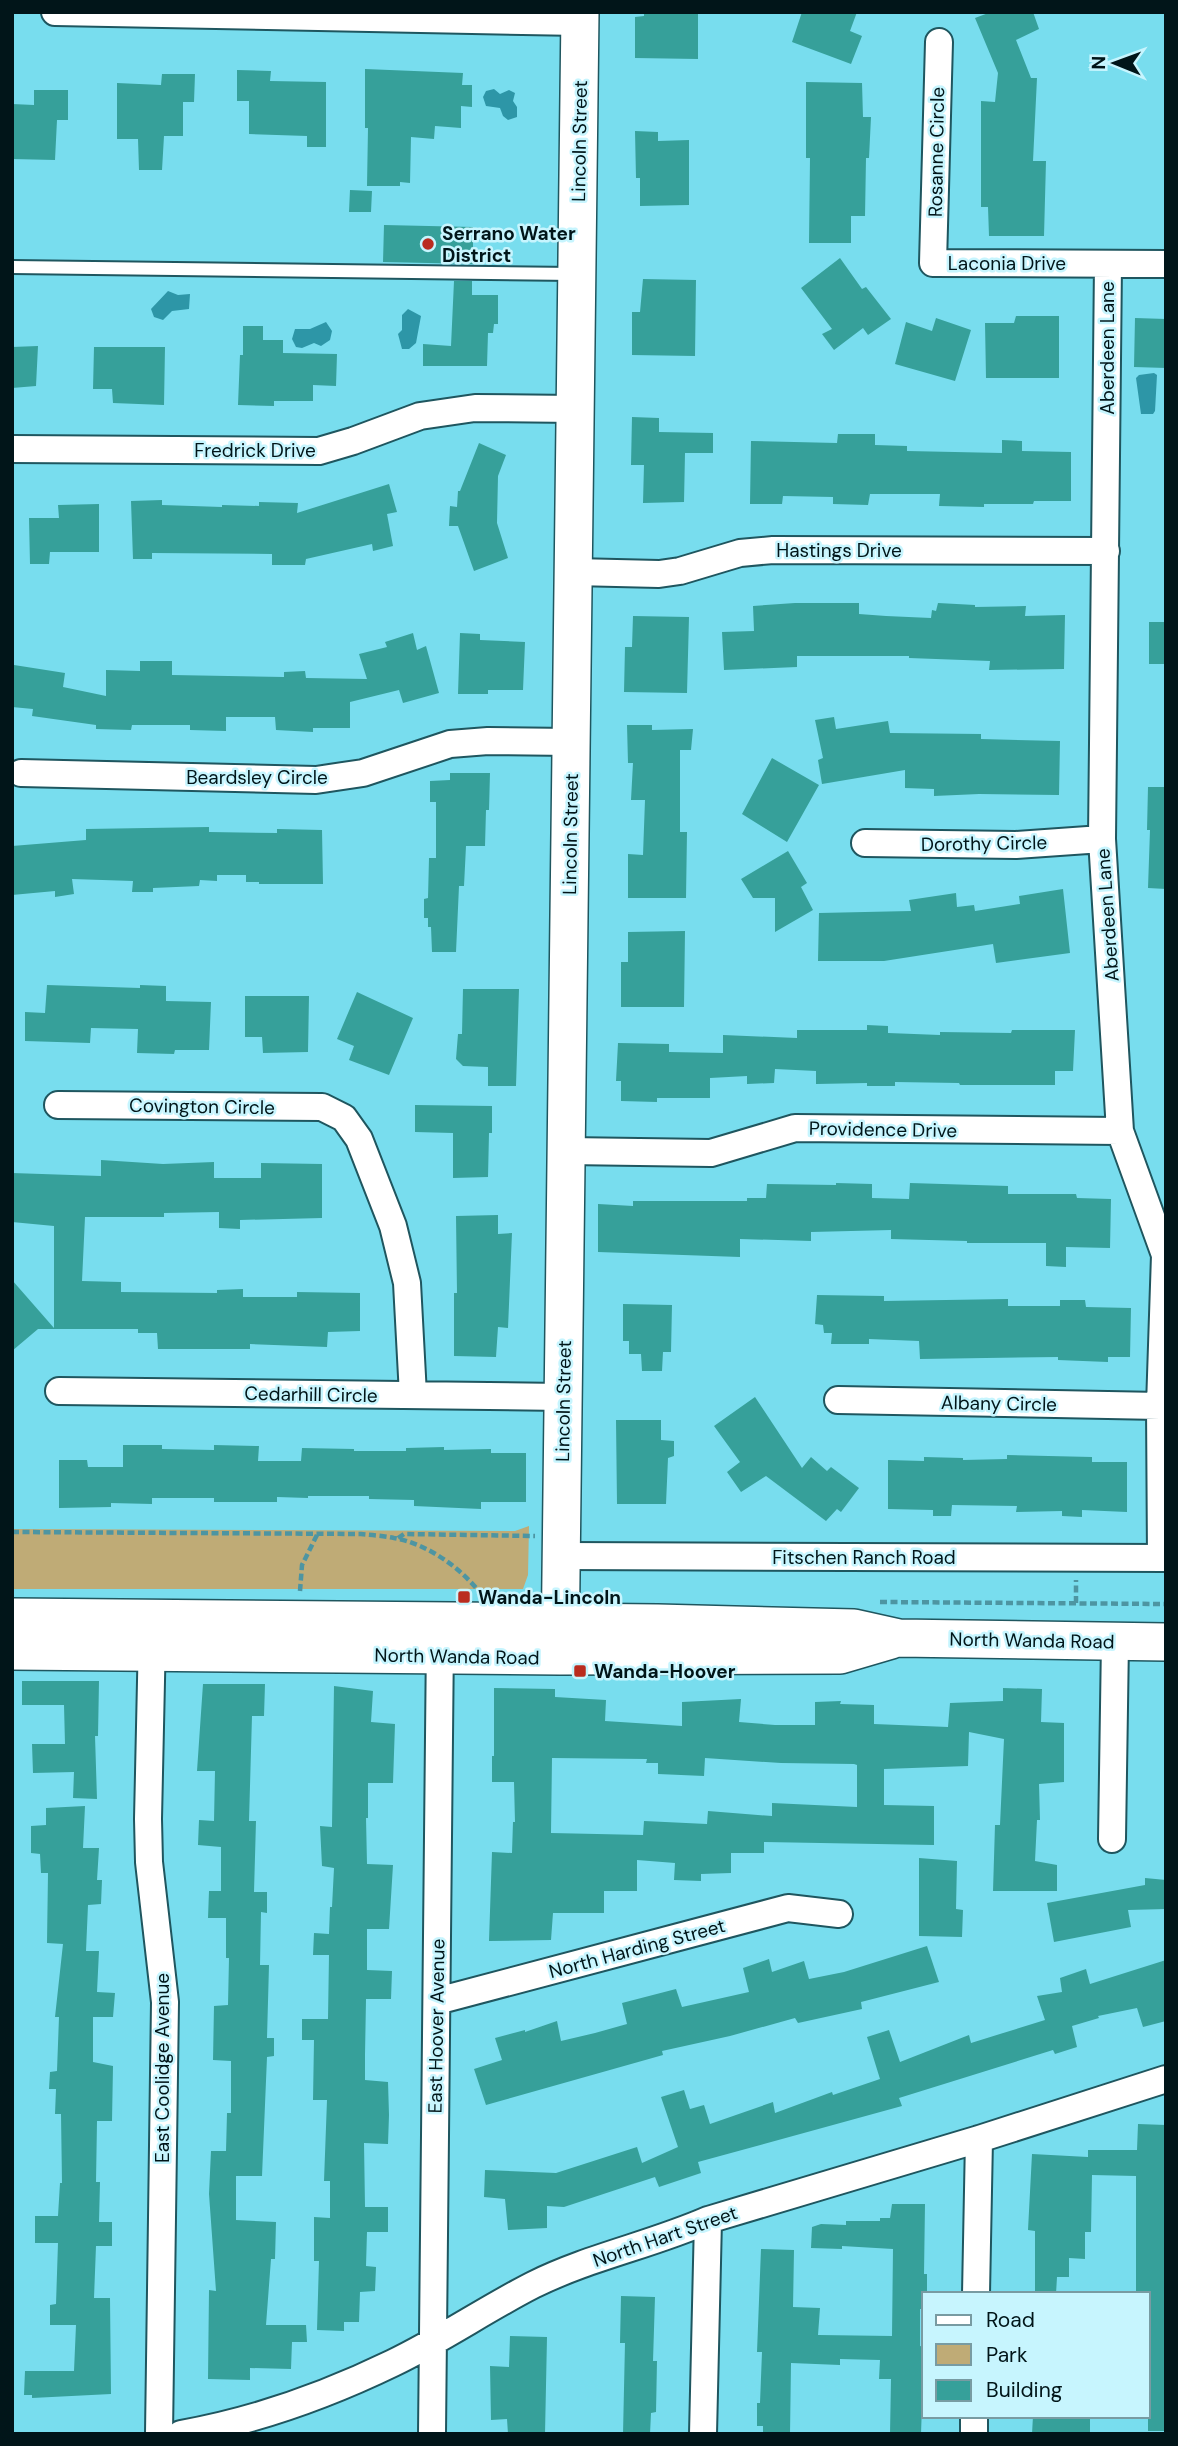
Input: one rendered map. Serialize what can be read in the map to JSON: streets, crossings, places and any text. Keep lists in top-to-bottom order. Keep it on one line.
{"streets":{"street":["Lincoln Street","Rosanne Circle","Laconia Drive","Aberdeen Lane","Fredrick Drive","Hastings Drive","Beardsley Circle","Dorothy Circle","Covington Circle","Providence Drive","Cedarhill Circle","Albany Circle","Fitschen Ranch Road","North Wanda Road","North Harding Street","East Hoover Avenue","East Coolidge Avenue","North Hart Street"]},"crossings":[["Lincoln Street","Fredrick Drive"],["Lincoln Street","Hastings Drive"],["Lincoln Street","Beardsley Circle"],["Lincoln Street","Providence Drive"],["Lincoln Street","Cedarhill Circle"],["Lincoln Street","Fitschen Ranch Road"],["Lincoln Street","North Wanda Road"],["Rosanne Circle","Laconia Drive"],["Laconia Drive","Aberdeen Lane"],["Aberdeen Lane","Hastings Drive"],["Aberdeen Lane","Dorothy Circle"],["Aberdeen Lane","Providence Drive"],["Aberdeen Lane","Albany Circle"],["Aberdeen Lane","Fitschen Ranch Road"],["Covington Circle","Cedarhill Circle"],["North Wanda Road","East Hoover Avenue"],["North Wanda Road","East Coolidge Avenue"],["North Harding Street","East Hoover Avenue"],["East Hoover Avenue","North Hart Street"]],"places":{"other":["Serrano Water District"],"transit":["Wanda-Lincoln","Wanda-Hoover"]},"legend":["Road","Park","Building"],"north":"left"}
